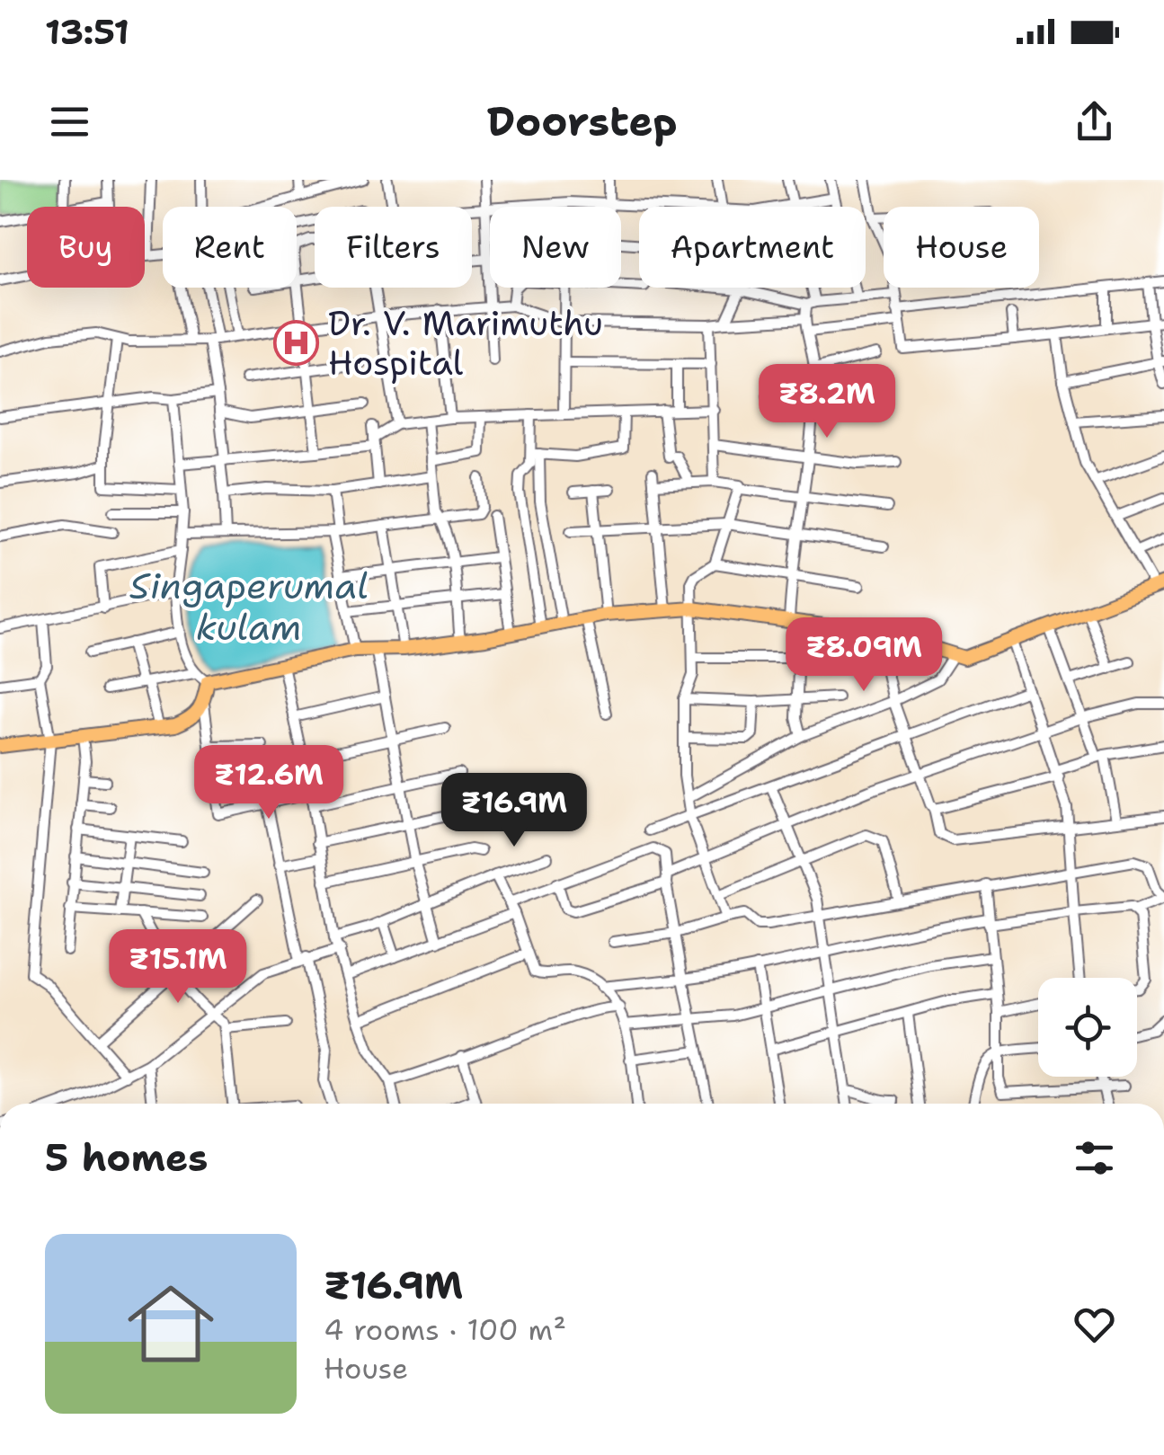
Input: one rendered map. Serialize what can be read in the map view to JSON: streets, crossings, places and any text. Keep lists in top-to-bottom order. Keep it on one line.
{"water":["Singaperumal kulam"],"places":{"hospital":["Dr. V. Marimuthu Hospital"]},"page":{"status":"13:51","header":"Doorstep","chip":["Buy","Rent","Filters","New","Apartment","House"],"price":["₹8.2M","₹8.09M","₹12.6M","₹16.9M","₹15.1M"],"heading":"5 homes","list":[{"name":"₹16.9M","note":"4 rooms · 100 m² · House"}]}}
